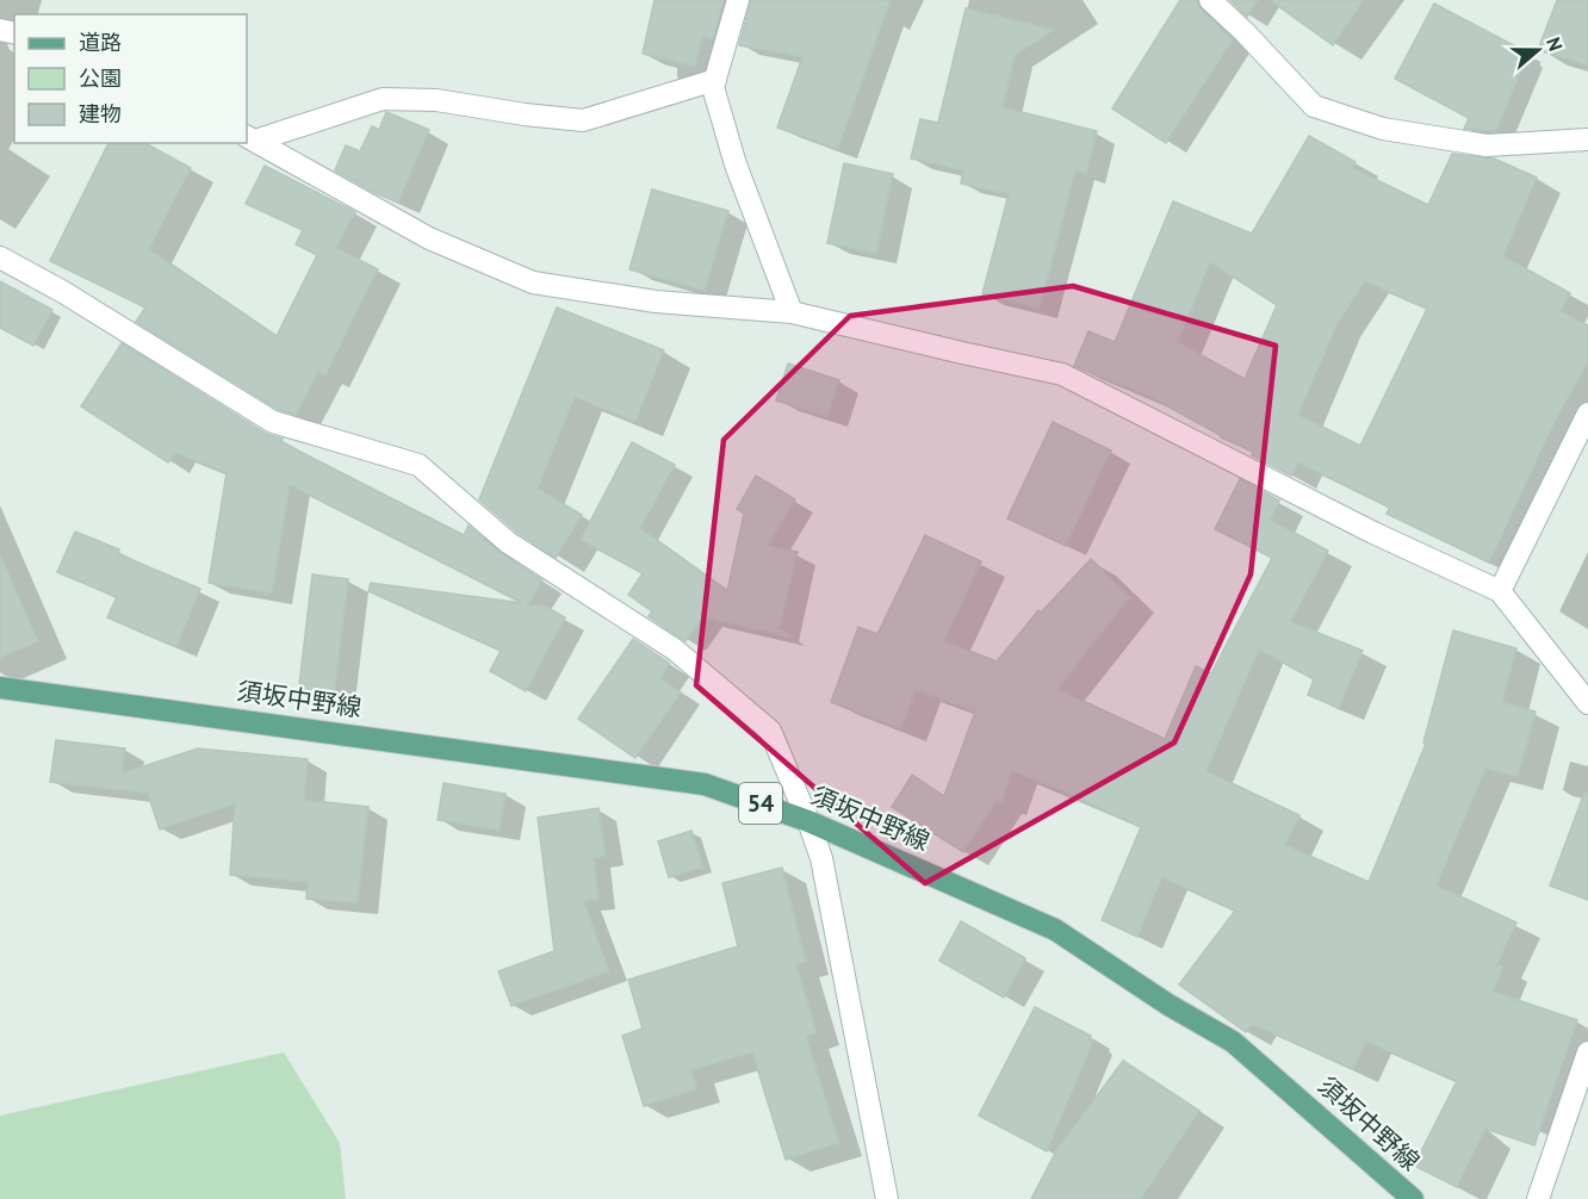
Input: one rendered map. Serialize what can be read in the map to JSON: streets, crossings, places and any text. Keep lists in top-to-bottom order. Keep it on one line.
{"streets":{"main road":["須坂中野線","54"]},"legend":["道路","公園","建物"],"north":"right"}
